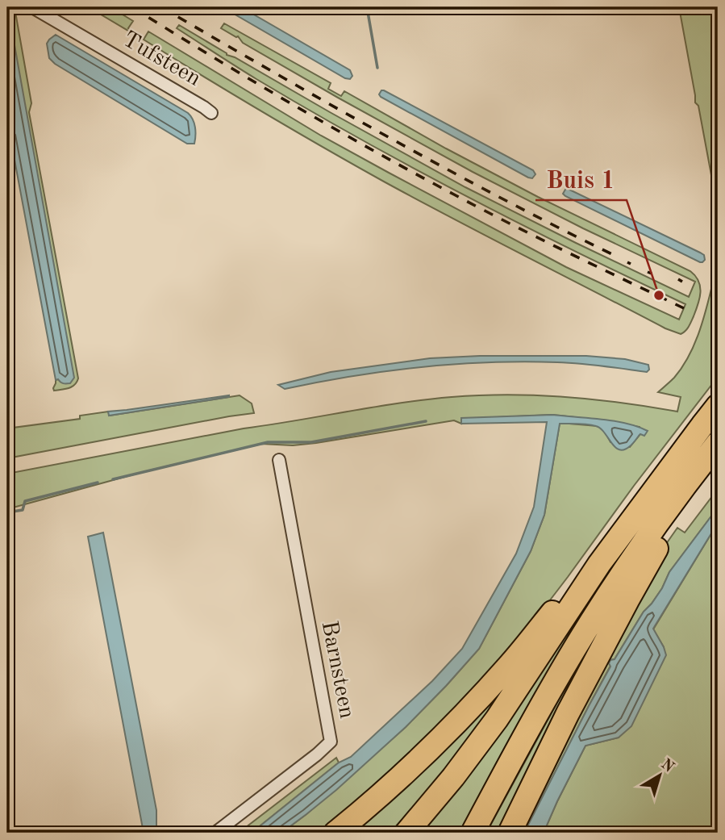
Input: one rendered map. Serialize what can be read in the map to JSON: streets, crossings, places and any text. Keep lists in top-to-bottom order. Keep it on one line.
{"streets":{"street":["Tufsteen","Barnsteen"]},"places":["Buis 1"],"north":"top right"}
